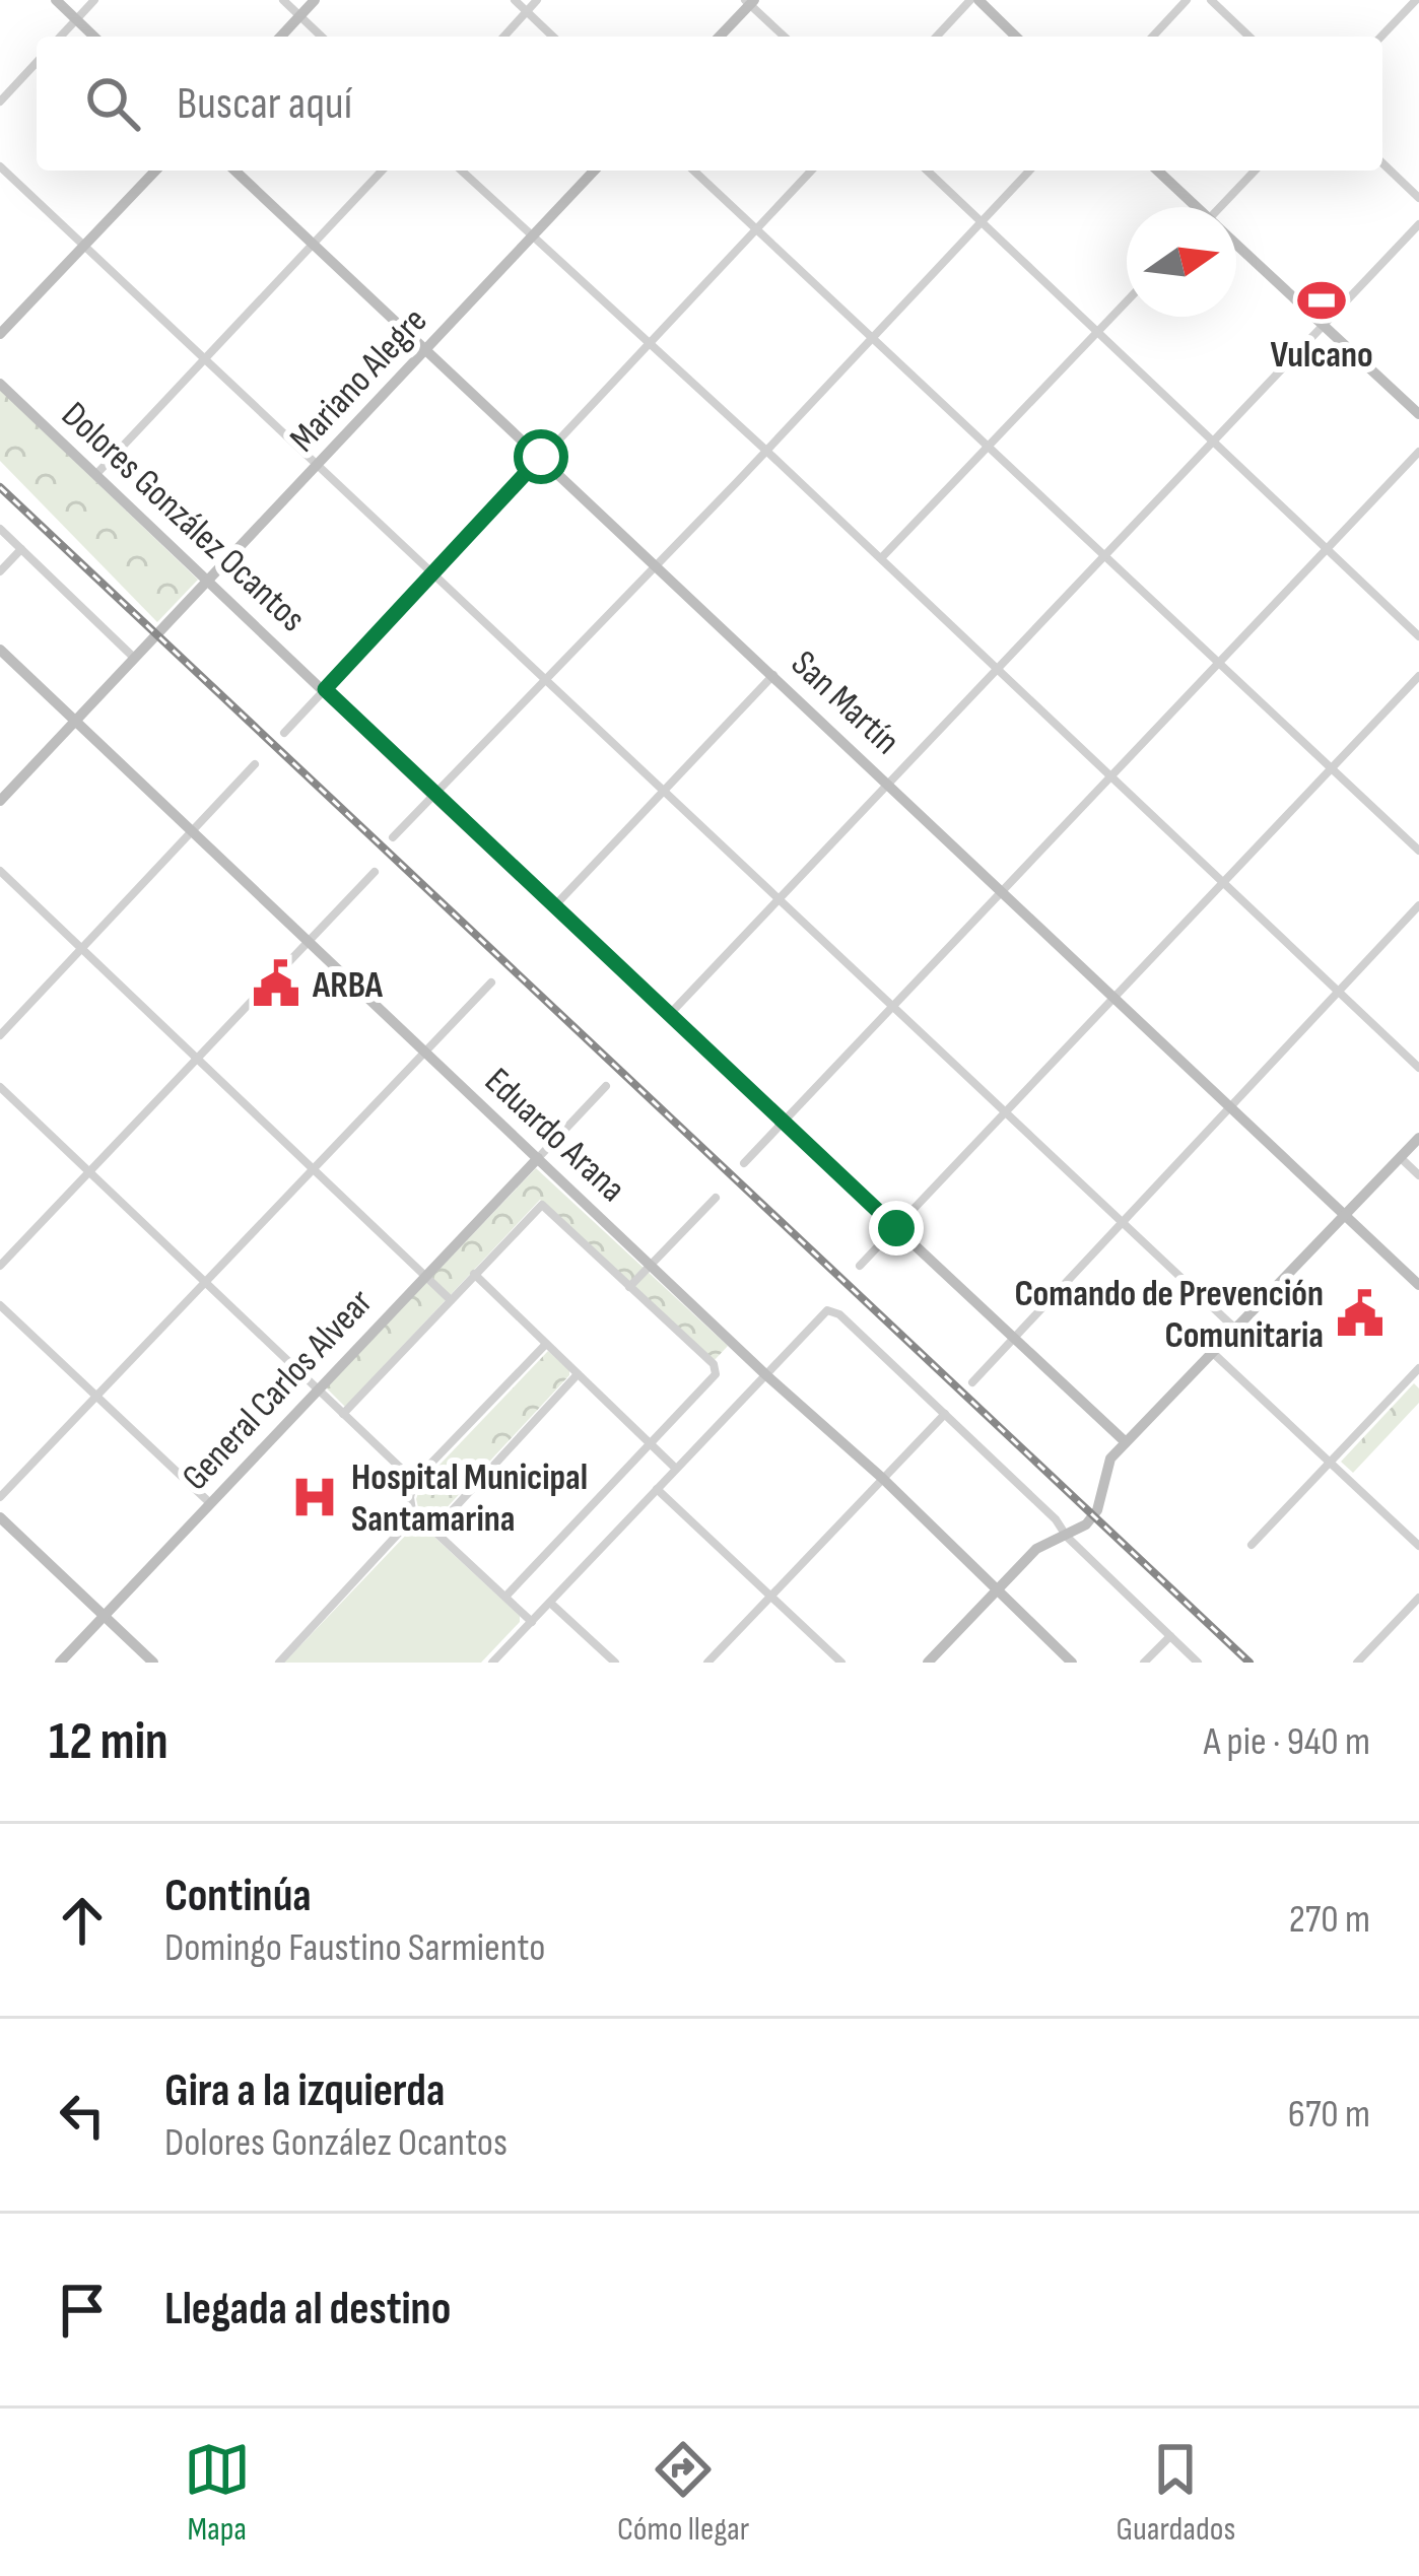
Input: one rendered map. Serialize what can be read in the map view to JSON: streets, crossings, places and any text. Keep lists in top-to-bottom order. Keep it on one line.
{"streets":{"street":["Mariano Alegre","Dolores González Ocantos","San Martín","Eduardo Arana","General Carlos Alvear"]},"crossings":[["Mariano Alegre","Dolores González Ocantos"],["Mariano Alegre","San Martín"],["Mariano Alegre","Eduardo Arana"],["Eduardo Arana","General Carlos Alvear"]],"places":{"sports":["Vulcano"],"public building":["ARBA","Comando de Prevención Comunitaria"],"hospital":["Hospital Municipal Santamarina"]},"north":"right","page":{"search":"Buscar aquí","heading":["12 min","A pie · 940 m"],"list":[["Continúa","Domingo Faustino Sarmiento","270 m"],["Gira a la izquierda","Dolores González Ocantos","670 m"],"Llegada al destino"],"nav":["Mapa","Cómo llegar","Guardados"]}}
